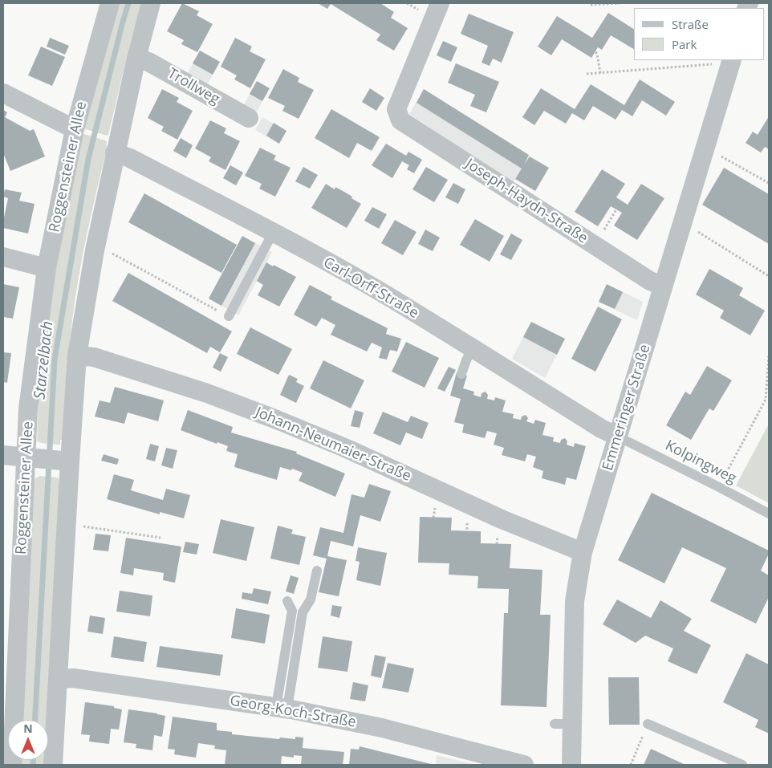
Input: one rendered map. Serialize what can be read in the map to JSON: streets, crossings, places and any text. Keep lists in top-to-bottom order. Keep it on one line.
{"streets":{"street":["Trollweg","Roggensteiner Allee","Joseph-Haydn-Straße","Carl-Orff-Straße","Emmeringer Straße","Johann-Neumaier-Straße","Georg-Koch-Straße"],"lane":["Kolpingweg"]},"crossings":[["Trollweg","Roggensteiner Allee"],["Roggensteiner Allee","Carl-Orff-Straße"],["Roggensteiner Allee","Johann-Neumaier-Straße"],["Roggensteiner Allee","Georg-Koch-Straße"],["Joseph-Haydn-Straße","Emmeringer Straße"],["Carl-Orff-Straße","Emmeringer Straße"],["Carl-Orff-Straße","Kolpingweg"],["Emmeringer Straße","Johann-Neumaier-Straße"],["Emmeringer Straße","Kolpingweg"]],"water":["Starzelbach"],"legend":["Straße","Park"],"north":"top"}
